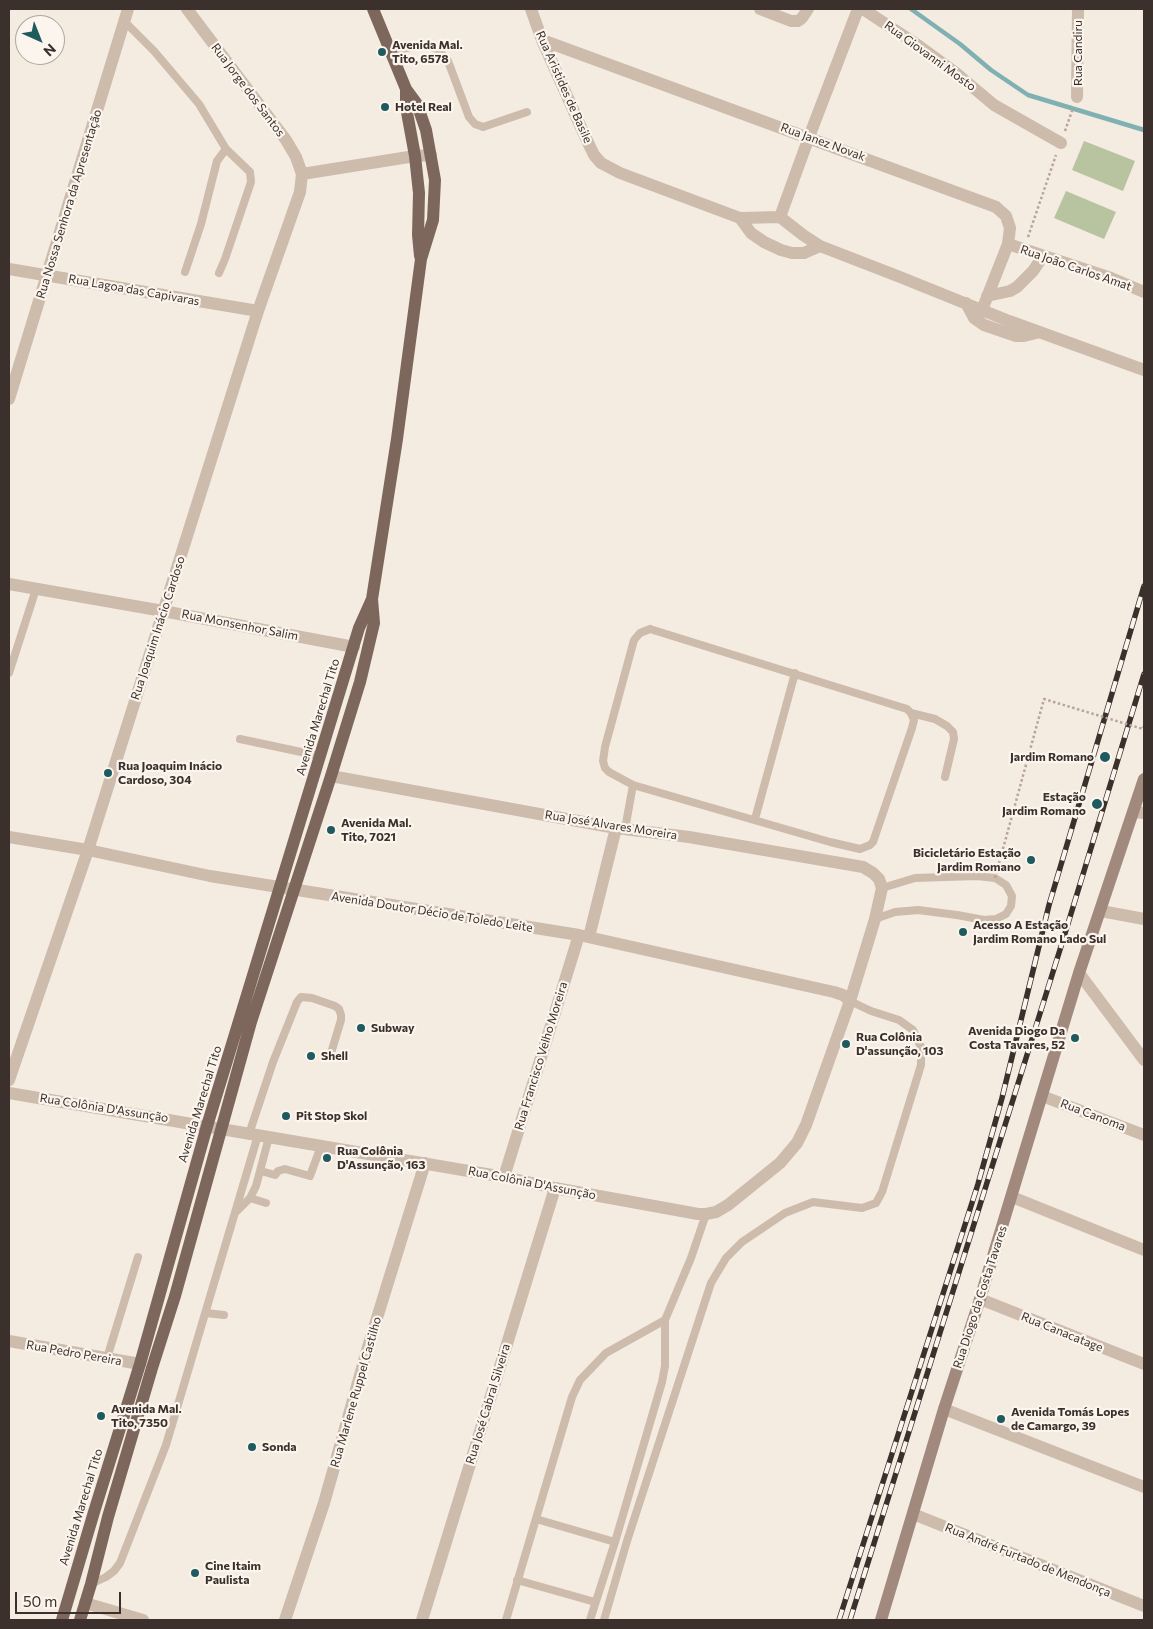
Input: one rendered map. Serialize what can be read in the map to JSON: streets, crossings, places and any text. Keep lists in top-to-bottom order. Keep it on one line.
{"streets":{"main road":["Avenida Marechal Tito"],"street":["Rua Candiru","Rua Giovanni Mosto","Rua Aristides de Basile","Rua Jorge dos Santos","Rua Janez Novak","Rua Nossa Senhora da Apresentação","Rua João Carlos Amat","Rua Lagoa das Capivaras","Rua Monsenhor Salim","Rua Joaquim Inácio Cardoso","Rua José Alvares Moreira","Avenida Doutor Décio de Toledo Leite","Rua Francisco Velho Moreira","Rua Colônia D'Assunção","Rua Canoma","Rua Diogo da Costa Tavares","Rua Canacatage","Rua Pedro Pereira","Rua Marlene Ruppel Castilho","Rua José Cabral Silveira","Rua André Furtado de Mendonça"]},"crossings":[["Rua Aristides de Basile","Rua Janez Novak"],["Rua Jorge dos Santos","Rua Joaquim Inácio Cardoso"],["Rua Janez Novak","Rua João Carlos Amat"],["Rua Nossa Senhora da Apresentação","Rua Lagoa das Capivaras"],["Rua Lagoa das Capivaras","Rua Joaquim Inácio Cardoso"],["Rua Monsenhor Salim","Rua Joaquim Inácio Cardoso"],["Rua Monsenhor Salim","Avenida Marechal Tito"],["Rua Joaquim Inácio Cardoso","Avenida Doutor Décio de Toledo Leite"],["Avenida Marechal Tito","Rua José Alvares Moreira"],["Avenida Marechal Tito","Avenida Doutor Décio de Toledo Leite"],["Avenida Marechal Tito","Rua Colônia D'Assunção"],["Avenida Marechal Tito","Rua Pedro Pereira"],["Rua José Alvares Moreira","Rua Francisco Velho Moreira"],["Avenida Doutor Décio de Toledo Leite","Rua Francisco Velho Moreira"],["Rua Francisco Velho Moreira","Rua Colônia D'Assunção"],["Rua Colônia D'Assunção","Rua Marlene Ruppel Castilho"],["Rua Colônia D'Assunção","Rua José Cabral Silveira"],["Rua Canoma","Rua Diogo da Costa Tavares"],["Rua Diogo da Costa Tavares","Rua Canacatage"],["Rua Diogo da Costa Tavares","Rua André Furtado de Mendonça"]],"places":["Avenida Mal. Tito, 6578","Hotel Real","Jardim Romano","Rua Joaquim Inácio Cardoso, 304","Estação Jardim Romano","Avenida Mal. Tito, 7021","Bicicletário Estação Jardim Romano","Acesso A Estação Jardim Romano Lado Sul","Subway","Avenida Diogo Da Costa Tavares, 52","Rua Colônia D'assunção, 103","Shell","Pit Stop Skol","Rua Colônia D'Assunção, 163","Avenida Mal. Tito, 7350","Avenida Tomás Lopes de Camargo, 39","Sonda","Cine Itaim Paulista"],"scale_bar":"50 m","north":"bottom right"}
